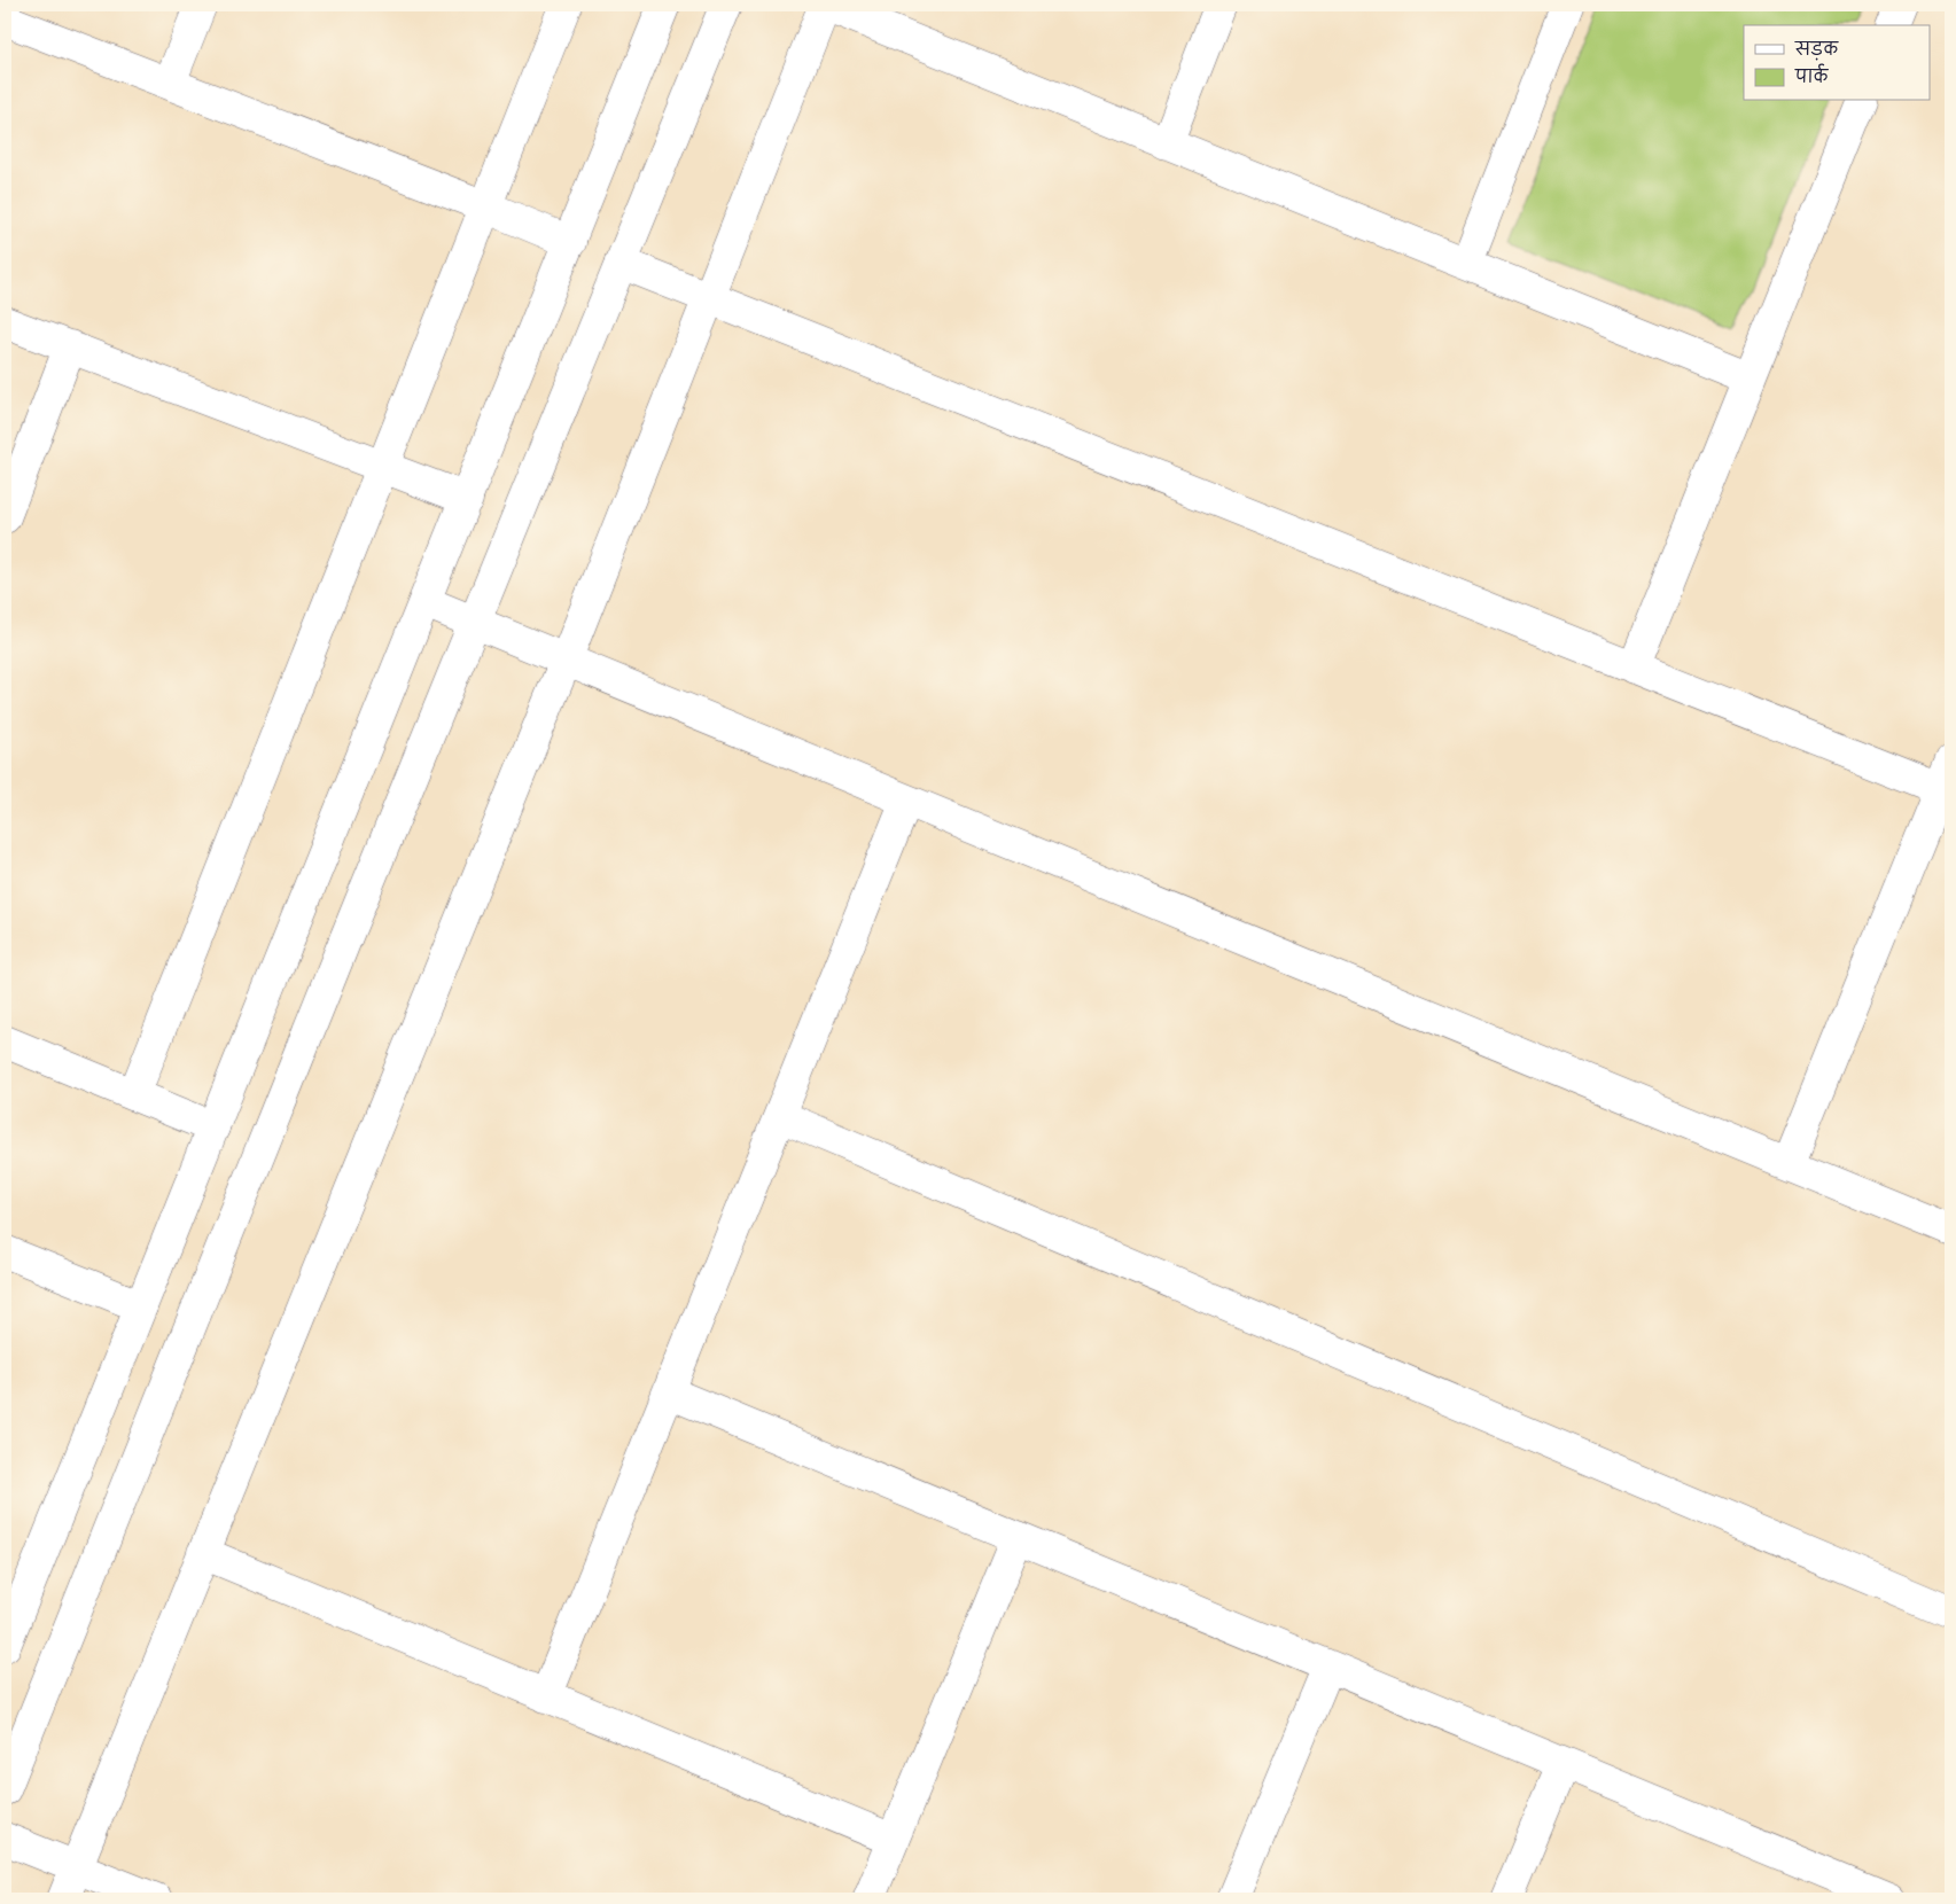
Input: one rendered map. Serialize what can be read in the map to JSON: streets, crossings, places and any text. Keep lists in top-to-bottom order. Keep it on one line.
{"legend":["सड़क","पार्क"]}
